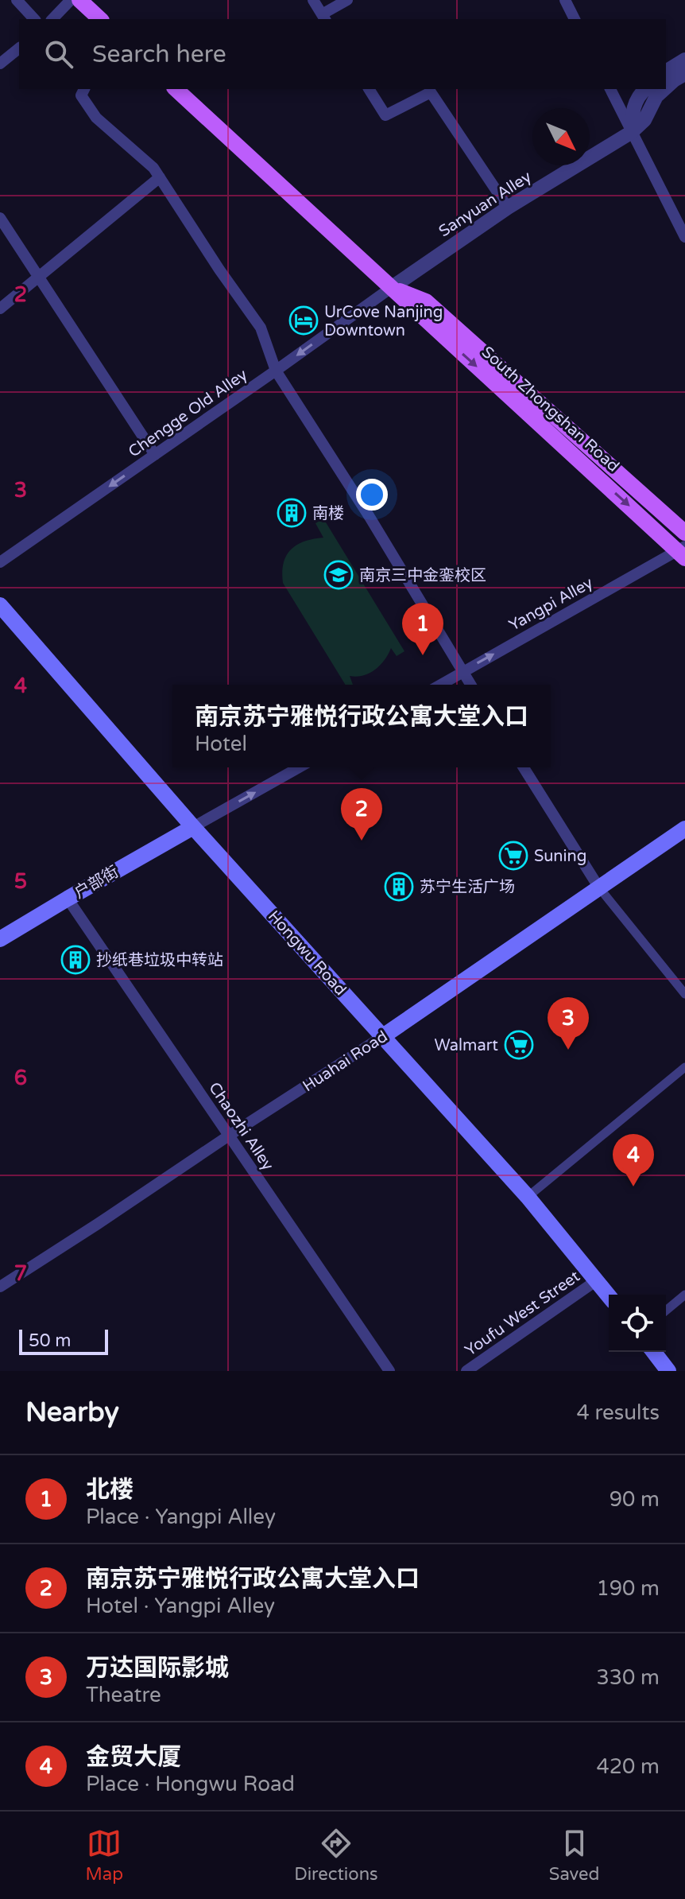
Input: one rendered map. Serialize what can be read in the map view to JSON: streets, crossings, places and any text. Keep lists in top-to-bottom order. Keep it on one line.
{"streets":{"main road":["South Zhongshan Road","户部街","Hongwu Road","Huahai Road"],"street":["Sanyuan Alley","Chengge Old Alley","Yangpi Alley","Chaozhi Alley","Youfu West Street"]},"crossings":[["Sanyuan Alley","South Zhongshan Road"],["Sanyuan Alley","Chengge Old Alley"],["South Zhongshan Road","Chengge Old Alley"],["South Zhongshan Road","Yangpi Alley"],["户部街","Hongwu Road"],["户部街","Chaozhi Alley"],["Hongwu Road","Huahai Road"],["Hongwu Road","Youfu West Street"],["Huahai Road","Chaozhi Alley"]],"one_way":["Chengge Old Alley","Yangpi Alley"],"places":{"hotel":["UrCove Nanjing Downtown"],"building":["南楼","苏宁生活广场","抄纸巷垃圾中转站"],"school or university":["南京三中金銮校区"],"supermarket":["Suning","Walmart"]},"scale_bar":"50 m","north":"bottom right","page":{"search":"Search here","pins":["1","2","3","4"],"popup":["南京苏宁雅悦行政公寓大堂入口","Hotel"],"scale":"50 m","heading":["Nearby","4 results"],"list":[{"mark":"1","name":"北楼","note":"Place · Yangpi Alley","value":"90 m"},{"mark":"2","name":"南京苏宁雅悦行政公寓大堂入口","note":"Hotel · Yangpi Alley","value":"190 m"},{"mark":"3","name":"万达国际影城","note":"Theatre","value":"330 m"},{"mark":"4","name":"金贸大厦","note":"Place · Hongwu Road","value":"420 m"}],"nav":["Map","Directions","Saved"]},"grid":{"rows":["2","3","4","5","6","7"]}}
